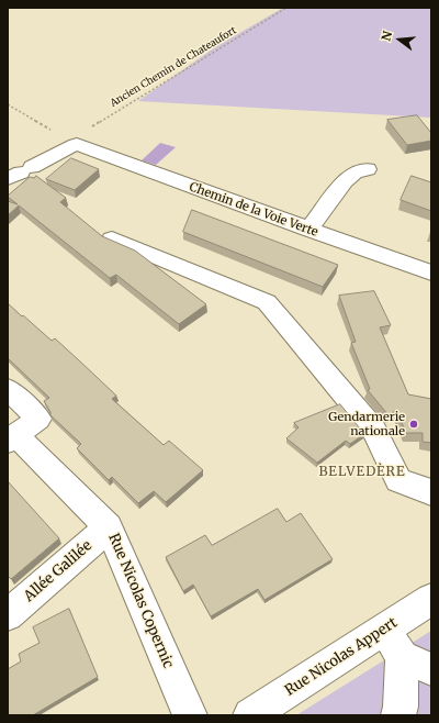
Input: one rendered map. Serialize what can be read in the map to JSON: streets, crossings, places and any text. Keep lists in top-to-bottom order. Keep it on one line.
{"streets":{"street":["Chemin de la Voie Verte","Allée Galilée","Rue Nicolas Copernic","Rue Nicolas Appert"],"path":["Ancien Chemin de Chateaufort"]},"crossings":[["Allée Galilée","Rue Nicolas Copernic"]],"districts":["BELVEDÈRE"],"places":["Gendarmerie nationale"],"north":"left"}
